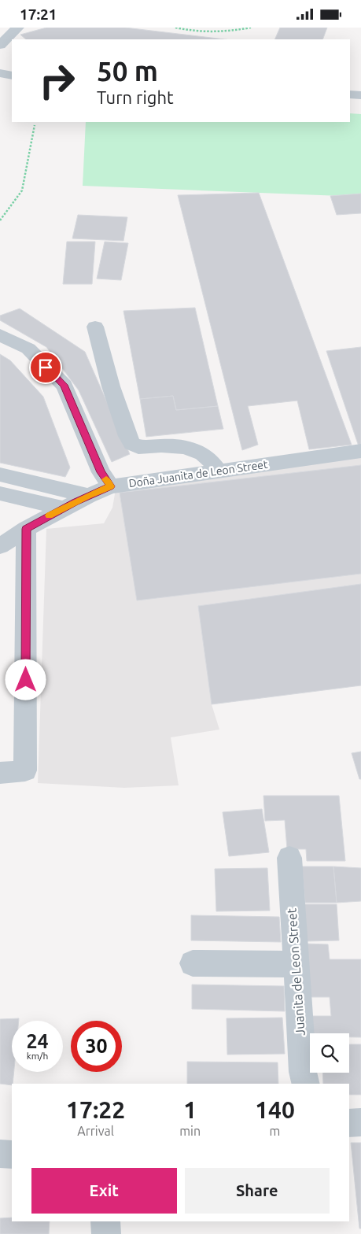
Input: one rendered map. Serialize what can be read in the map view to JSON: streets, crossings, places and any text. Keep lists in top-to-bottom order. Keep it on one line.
{"streets":{"street":["Doña Juanita de Leon Street","Juanita de Leon Street"]},"page":{"status":"17:21","turn":["50 m","Turn right"],"speed":"24 km/h","limit":"30","eta":["17:22","Arrival","1","min","140","m"],"buttons":["Exit","Share"]}}
